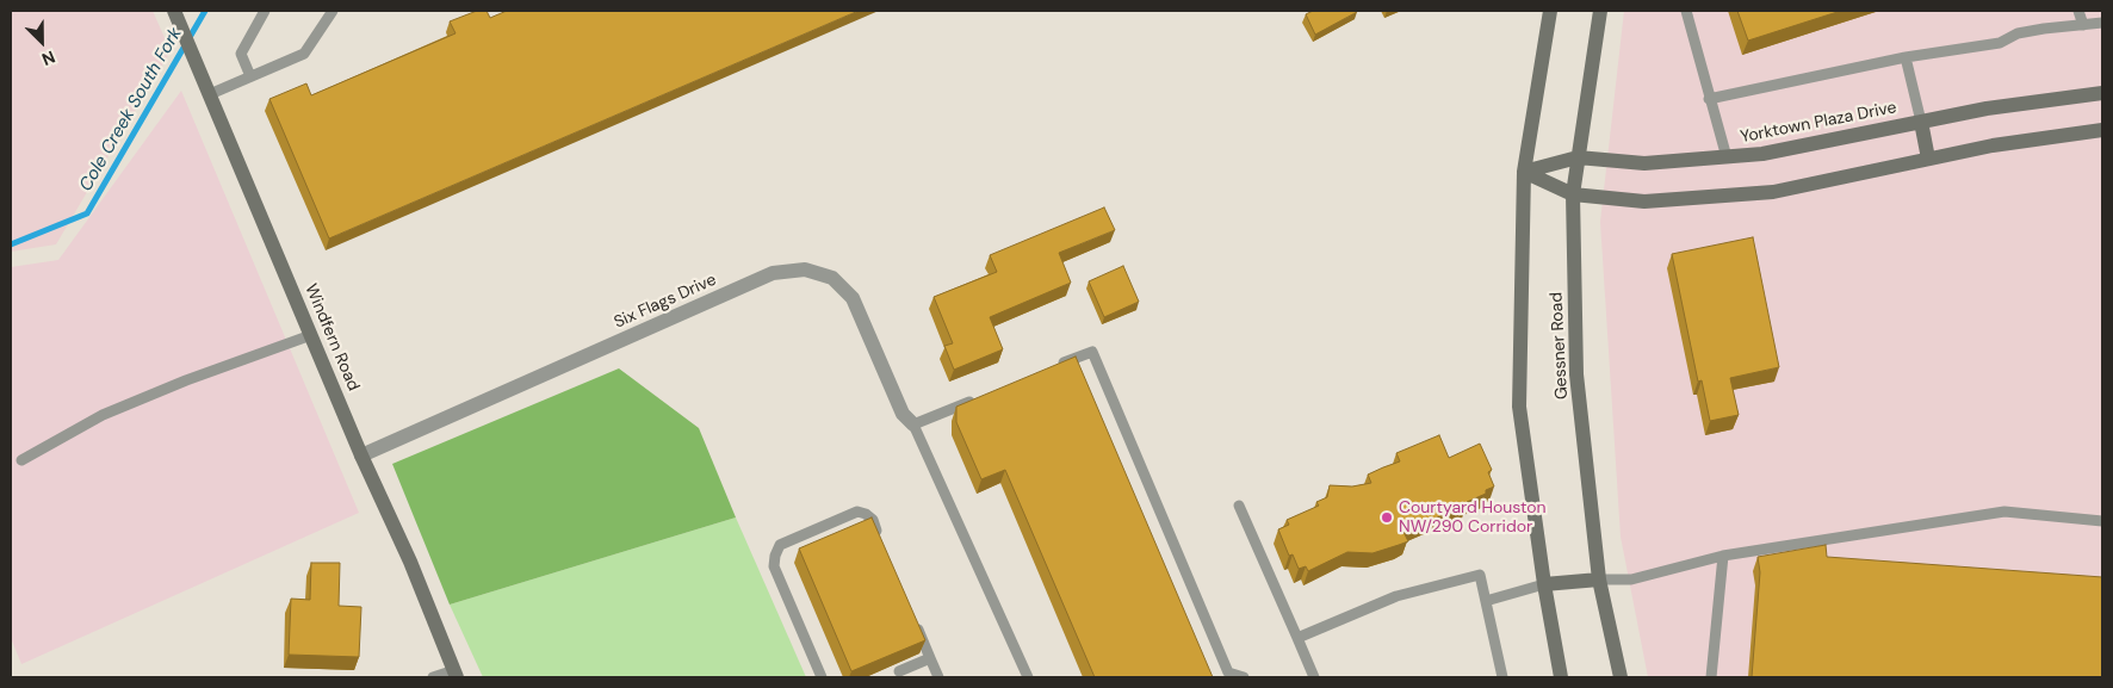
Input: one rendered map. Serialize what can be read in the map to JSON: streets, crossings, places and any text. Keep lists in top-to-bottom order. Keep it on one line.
{"streets":{"street":["Yorktown Plaza Drive","Six Flags Drive","Windfern Road","Gessner Road"]},"crossings":[["Yorktown Plaza Drive","Gessner Road"],["Six Flags Drive","Windfern Road"]],"water":["Cole Creek South Fork"],"places":["Courtyard Houston NW/290 Corridor"],"north":"bottom right"}
